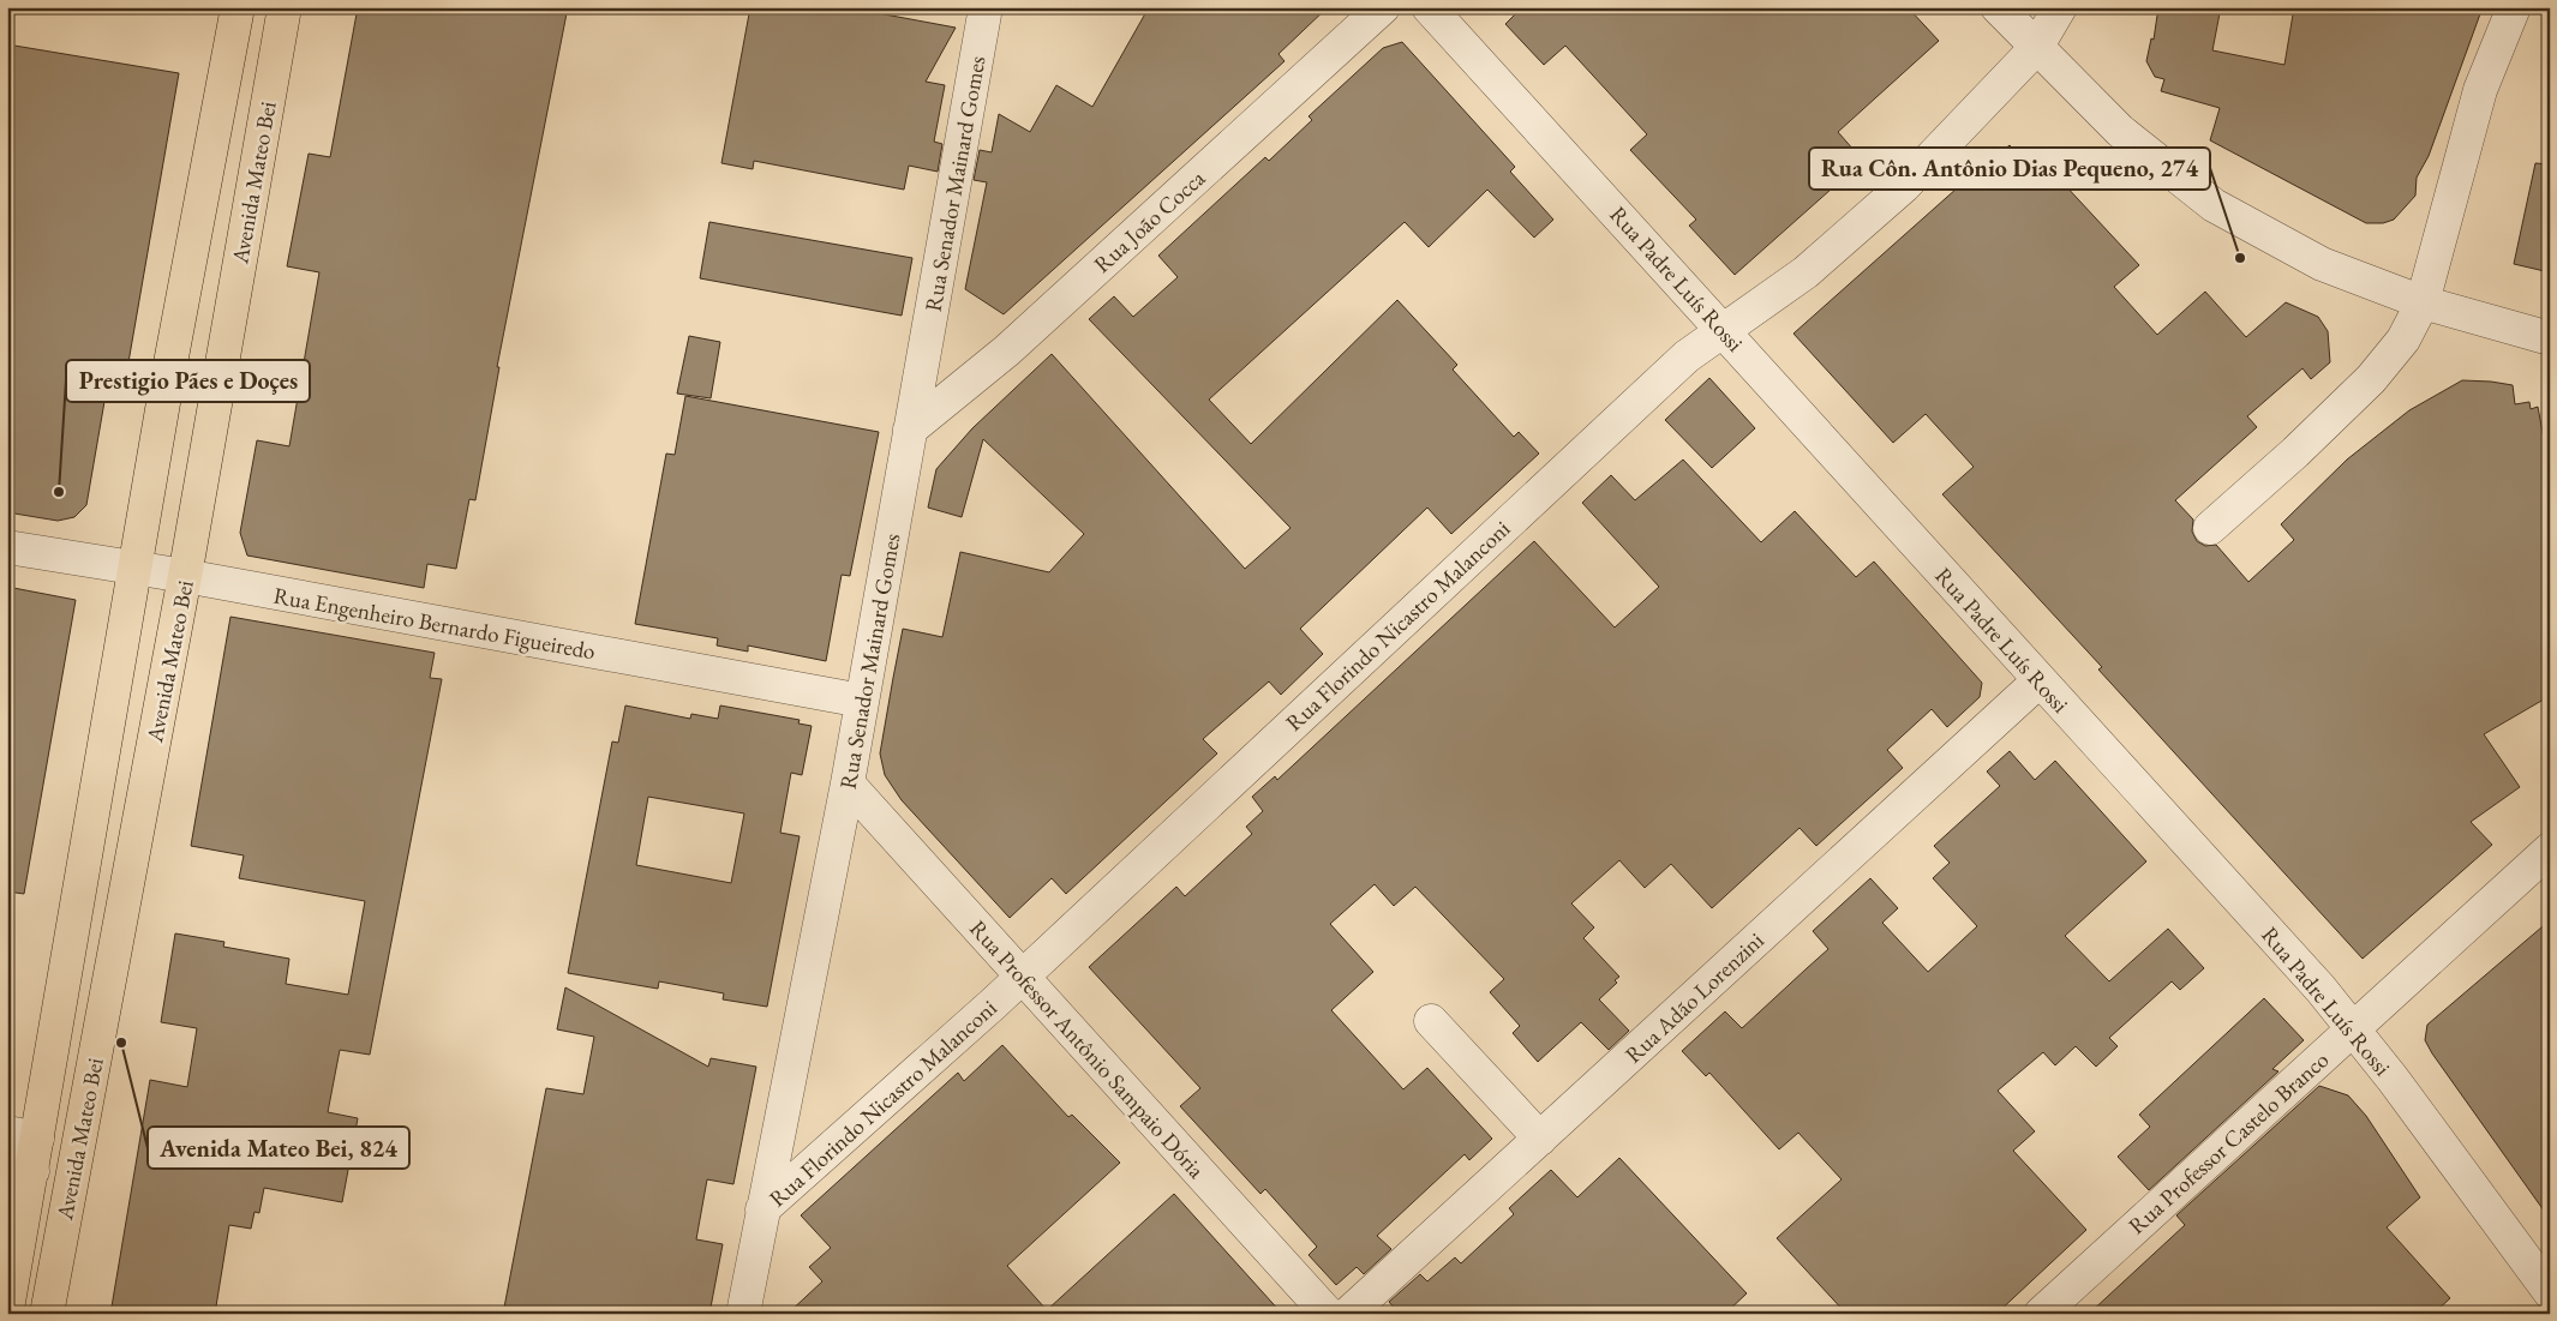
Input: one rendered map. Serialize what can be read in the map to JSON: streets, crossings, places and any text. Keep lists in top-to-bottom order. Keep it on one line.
{"streets":{"main road":["Avenida Mateo Bei"],"street":["Rua Senador Mainard Gomes","Rua João Cocca","Rua Padre Luís Rossi","Rua Engenheiro Bernardo Figueiredo","Rua Florindo Nicastro Malanconi","Rua Adão Lorenzini","Rua Professor Antônio Sampaio Dória","Rua Professor Castelo Branco"]},"crossings":[["Avenida Mateo Bei","Rua Engenheiro Bernardo Figueiredo"],["Rua Senador Mainard Gomes","Rua João Cocca"],["Rua Senador Mainard Gomes","Rua Engenheiro Bernardo Figueiredo"],["Rua Senador Mainard Gomes","Rua Florindo Nicastro Malanconi"],["Rua Senador Mainard Gomes","Rua Professor Antônio Sampaio Dória"],["Rua Padre Luís Rossi","Rua Florindo Nicastro Malanconi"],["Rua Padre Luís Rossi","Rua Adão Lorenzini"],["Rua Padre Luís Rossi","Rua Professor Castelo Branco"],["Rua Florindo Nicastro Malanconi","Rua Professor Antônio Sampaio Dória"]],"places":["Rua Côn. Antônio Dias Pequeno, 274","Prestigio Pães e Doçes","Avenida Mateo Bei, 824"]}
